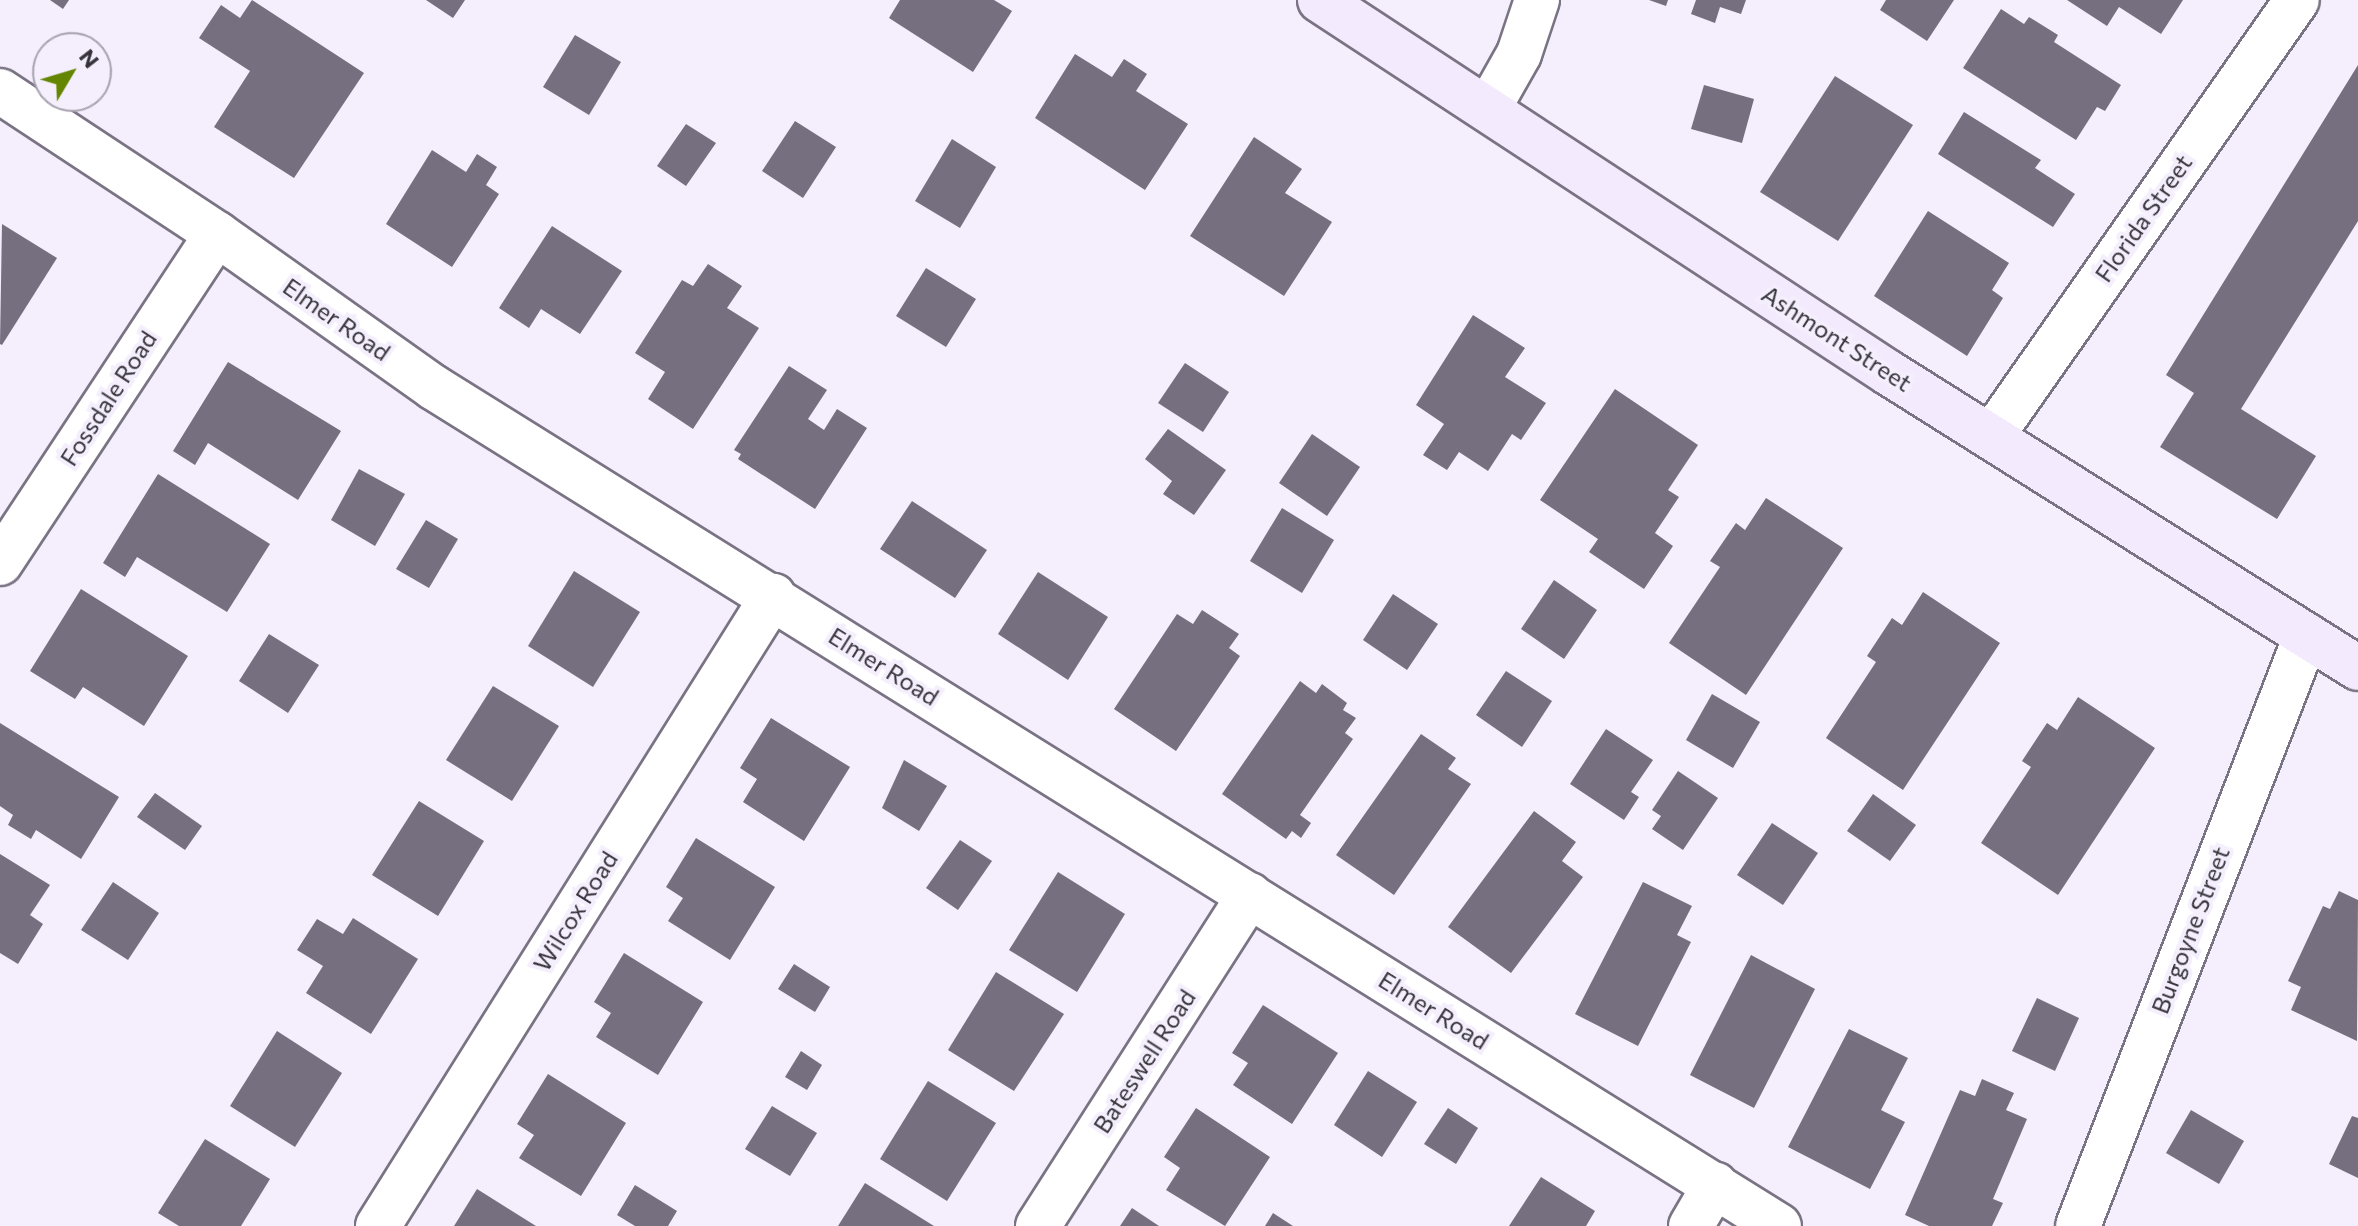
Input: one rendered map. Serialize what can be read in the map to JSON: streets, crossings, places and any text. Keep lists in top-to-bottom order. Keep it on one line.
{"streets":{"main road":["Ashmont Street"],"street":["Florida Street","Elmer Road","Fossdale Road","Wilcox Road","Burgoyne Street","Bateswell Road"]},"crossings":[["Florida Street","Ashmont Street"],["Elmer Road","Fossdale Road"],["Elmer Road","Wilcox Road"],["Elmer Road","Bateswell Road"],["Ashmont Street","Burgoyne Street"]],"north":"top right"}
